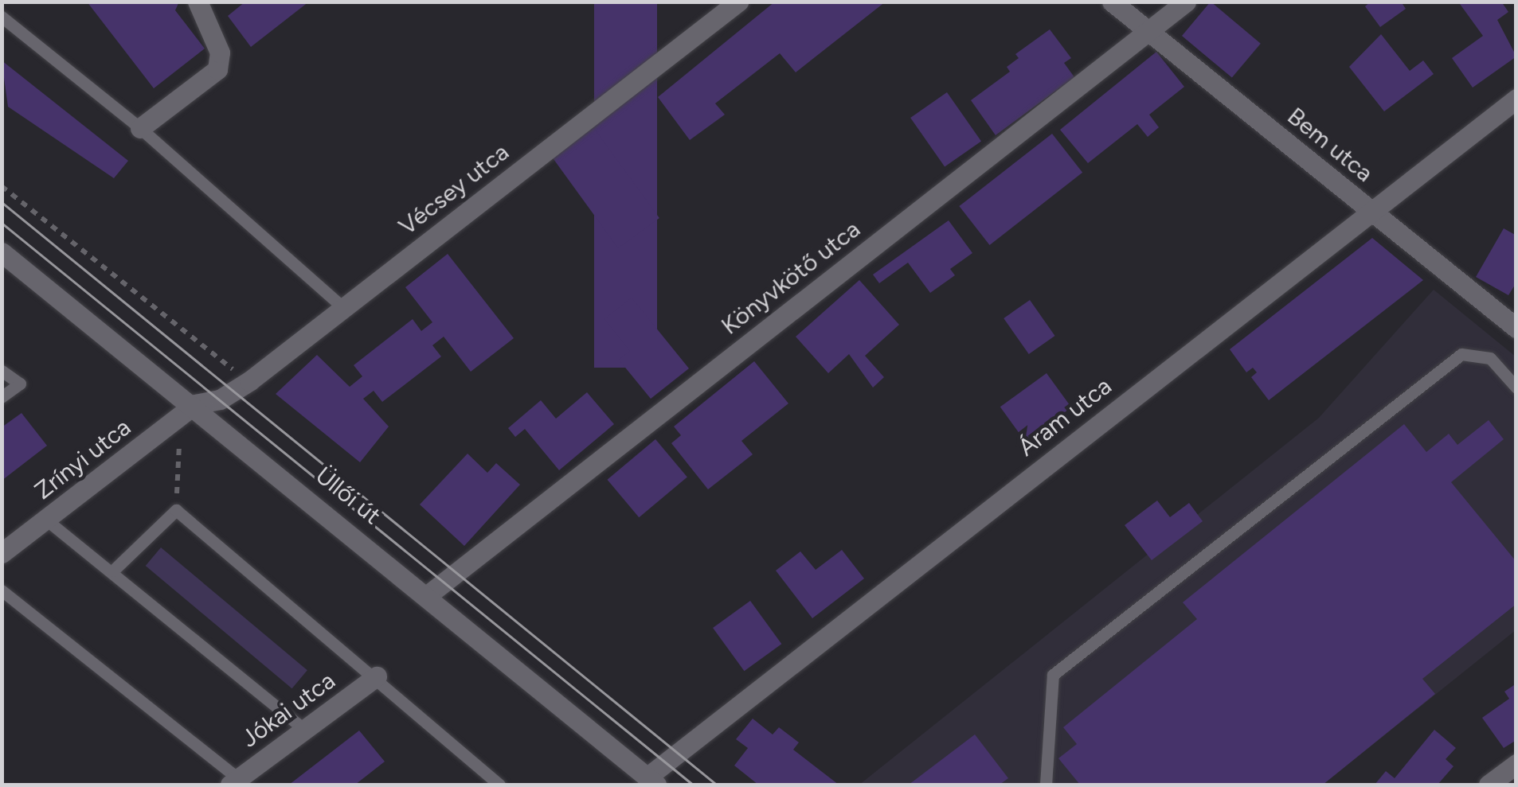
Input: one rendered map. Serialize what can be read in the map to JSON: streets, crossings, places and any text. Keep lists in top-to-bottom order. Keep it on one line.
{"streets":{"street":["Bem utca","Vécsey utca","Könyvkötő utca","Áram utca","Zrínyi utca","Üllői út","Jókai utca"]},"crossings":[["Bem utca","Könyvkötő utca"],["Bem utca","Áram utca"],["Vécsey utca","Zrínyi utca"],["Vécsey utca","Üllői út"],["Könyvkötő utca","Üllői út"],["Áram utca","Üllői út"],["Zrínyi utca","Üllői út"]]}
